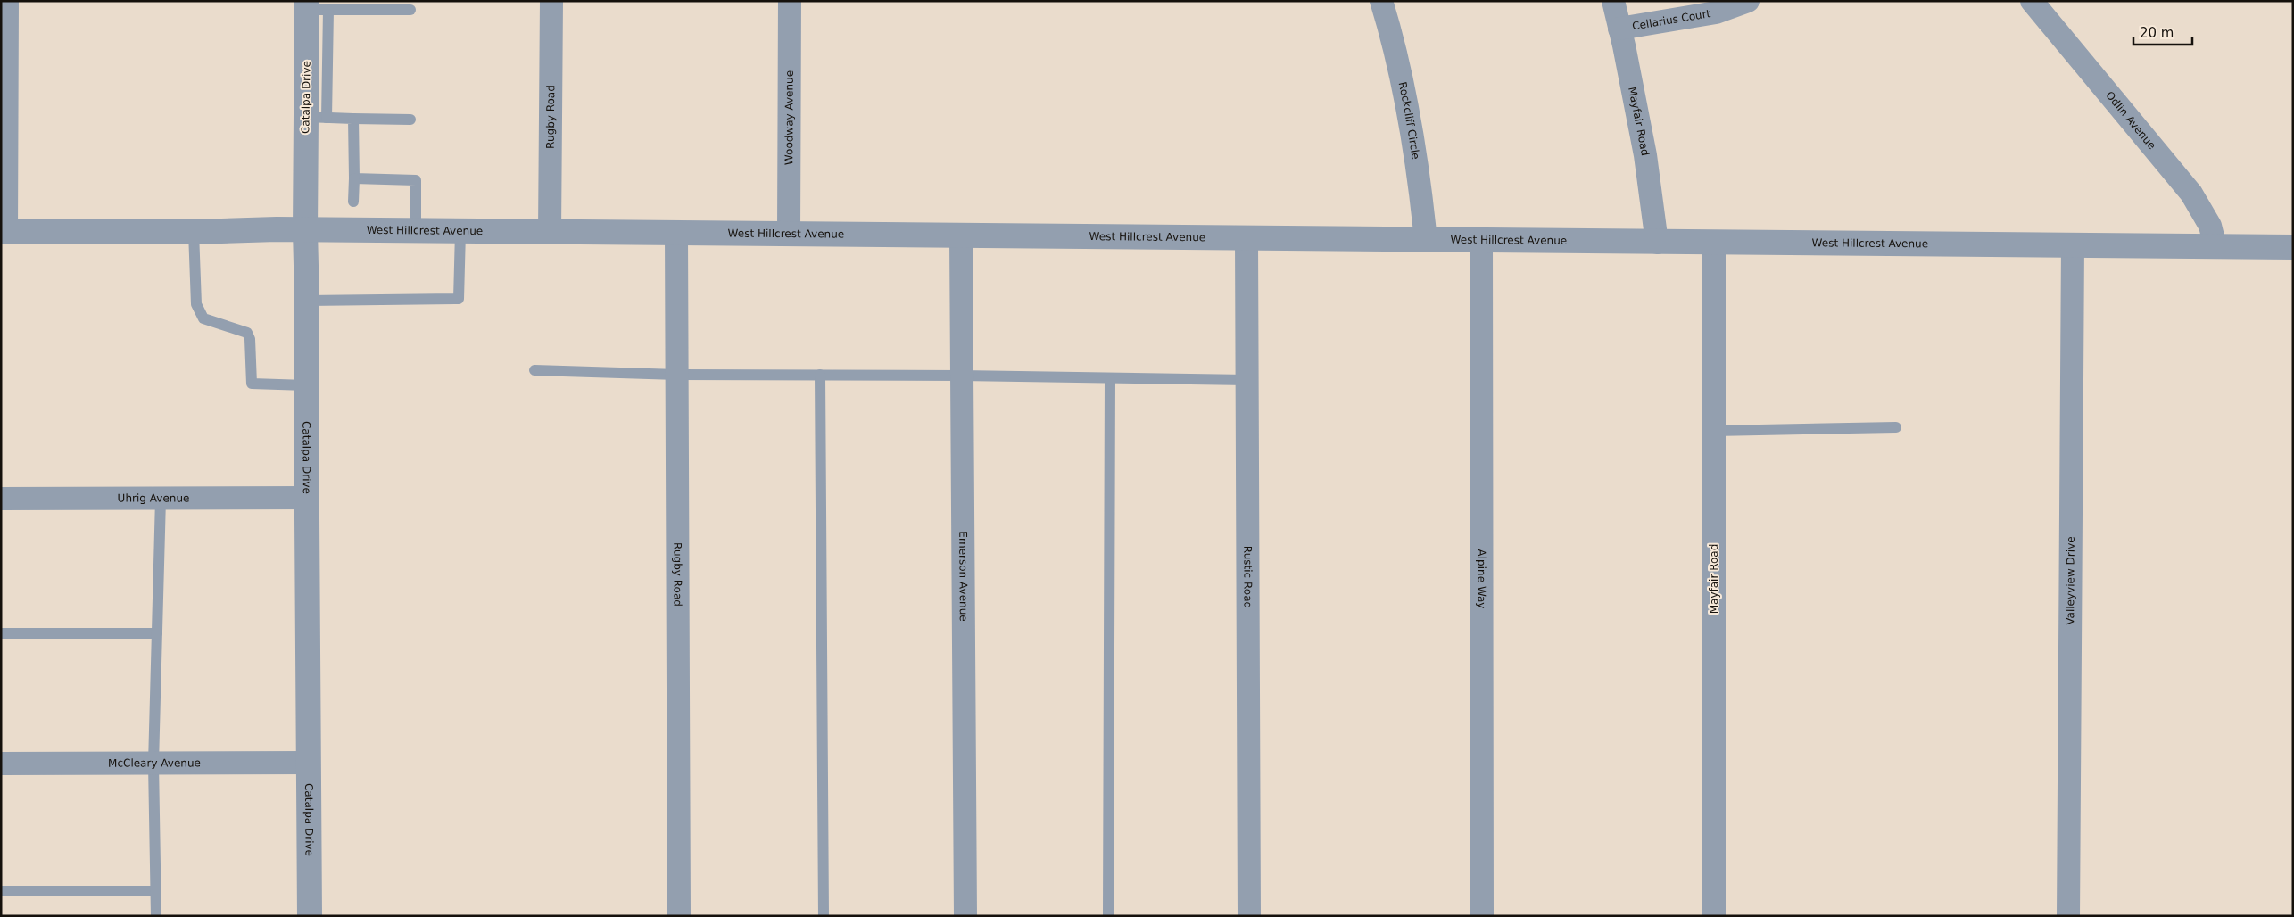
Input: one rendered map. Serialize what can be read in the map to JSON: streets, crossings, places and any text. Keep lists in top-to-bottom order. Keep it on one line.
{"streets":{"street":["Cellarius Court","Catalpa Drive","Rugby Road","Woodway Avenue","Rockcliff Circle","Odlin Avenue","Mayfair Road","West Hillcrest Avenue","Uhrig Avenue","Emerson Avenue","Rustic Road","Alpine Way","Valleyview Drive","McCleary Avenue"]},"crossings":[["Cellarius Court","Mayfair Road"],["Catalpa Drive","West Hillcrest Avenue"],["Catalpa Drive","Uhrig Avenue"],["Catalpa Drive","McCleary Avenue"],["Rugby Road","West Hillcrest Avenue"],["Woodway Avenue","West Hillcrest Avenue"],["Rockcliff Circle","West Hillcrest Avenue"],["Odlin Avenue","West Hillcrest Avenue"],["Mayfair Road","West Hillcrest Avenue"],["West Hillcrest Avenue","Emerson Avenue"],["West Hillcrest Avenue","Rustic Road"],["West Hillcrest Avenue","Alpine Way"],["West Hillcrest Avenue","Valleyview Drive"]],"scale_bar":"20 m"}
